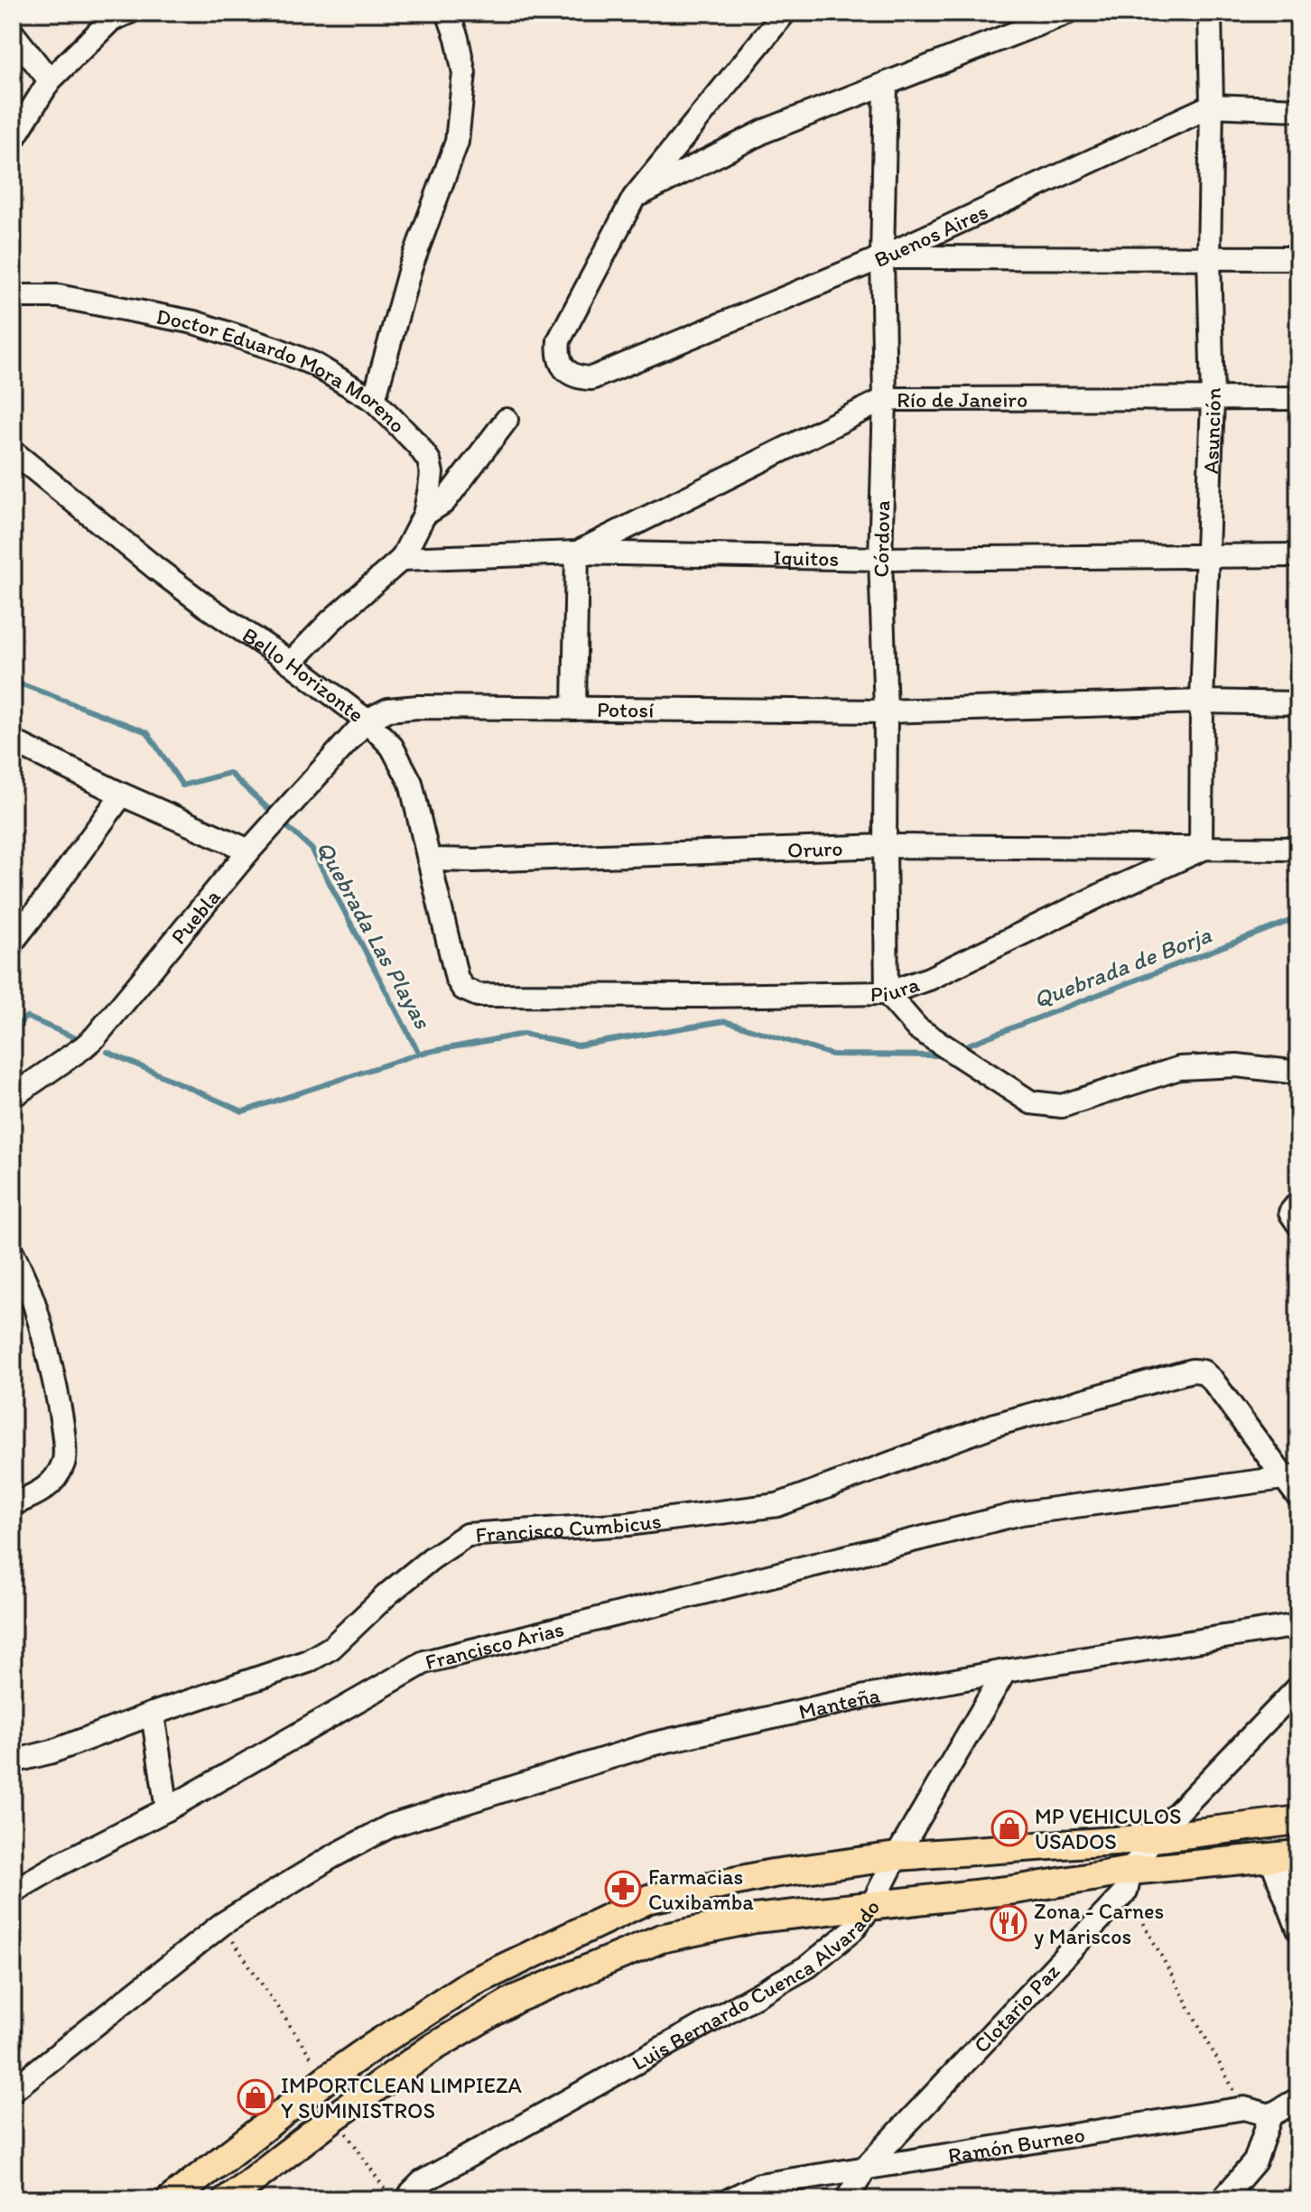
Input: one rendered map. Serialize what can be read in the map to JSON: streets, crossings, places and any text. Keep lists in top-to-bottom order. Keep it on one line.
{"streets":{"street":["Buenos Aires","Doctor Eduardo Mora Moreno","Río de Janeiro","Asunción","Córdova","Iquitos","Bello Horizonte","Potosí","Oruro","Puebla","Piura","Francisco Cumbicus","Francisco Arias","Manteña","Luis Bernardo Cuenca Alvarado","Clotario Paz","Ramón Burneo"]},"crossings":[["Buenos Aires","Asunción"],["Buenos Aires","Córdova"],["Doctor Eduardo Mora Moreno","Iquitos"],["Río de Janeiro","Asunción"],["Río de Janeiro","Córdova"],["Río de Janeiro","Iquitos"],["Asunción","Iquitos"],["Asunción","Potosí"],["Asunción","Oruro"],["Asunción","Piura"],["Córdova","Iquitos"],["Córdova","Potosí"],["Córdova","Oruro"],["Córdova","Piura"],["Bello Horizonte","Potosí"],["Bello Horizonte","Oruro"],["Bello Horizonte","Puebla"],["Bello Horizonte","Piura"],["Potosí","Puebla"],["Oruro","Piura"],["Francisco Cumbicus","Francisco Arias"],["Manteña","Luis Bernardo Cuenca Alvarado"],["Clotario Paz","Ramón Burneo"]],"water":["Quebrada Las Playas","Quebrada de Borja"],"places":{"shop":["MP VEHICULOS USADOS","IMPORTCLEAN LIMPIEZA Y SUMINISTROS"],"pharmacy":["Farmacias Cuxibamba"],"restaurant":["Zona - Carnes y Mariscos"]}}
